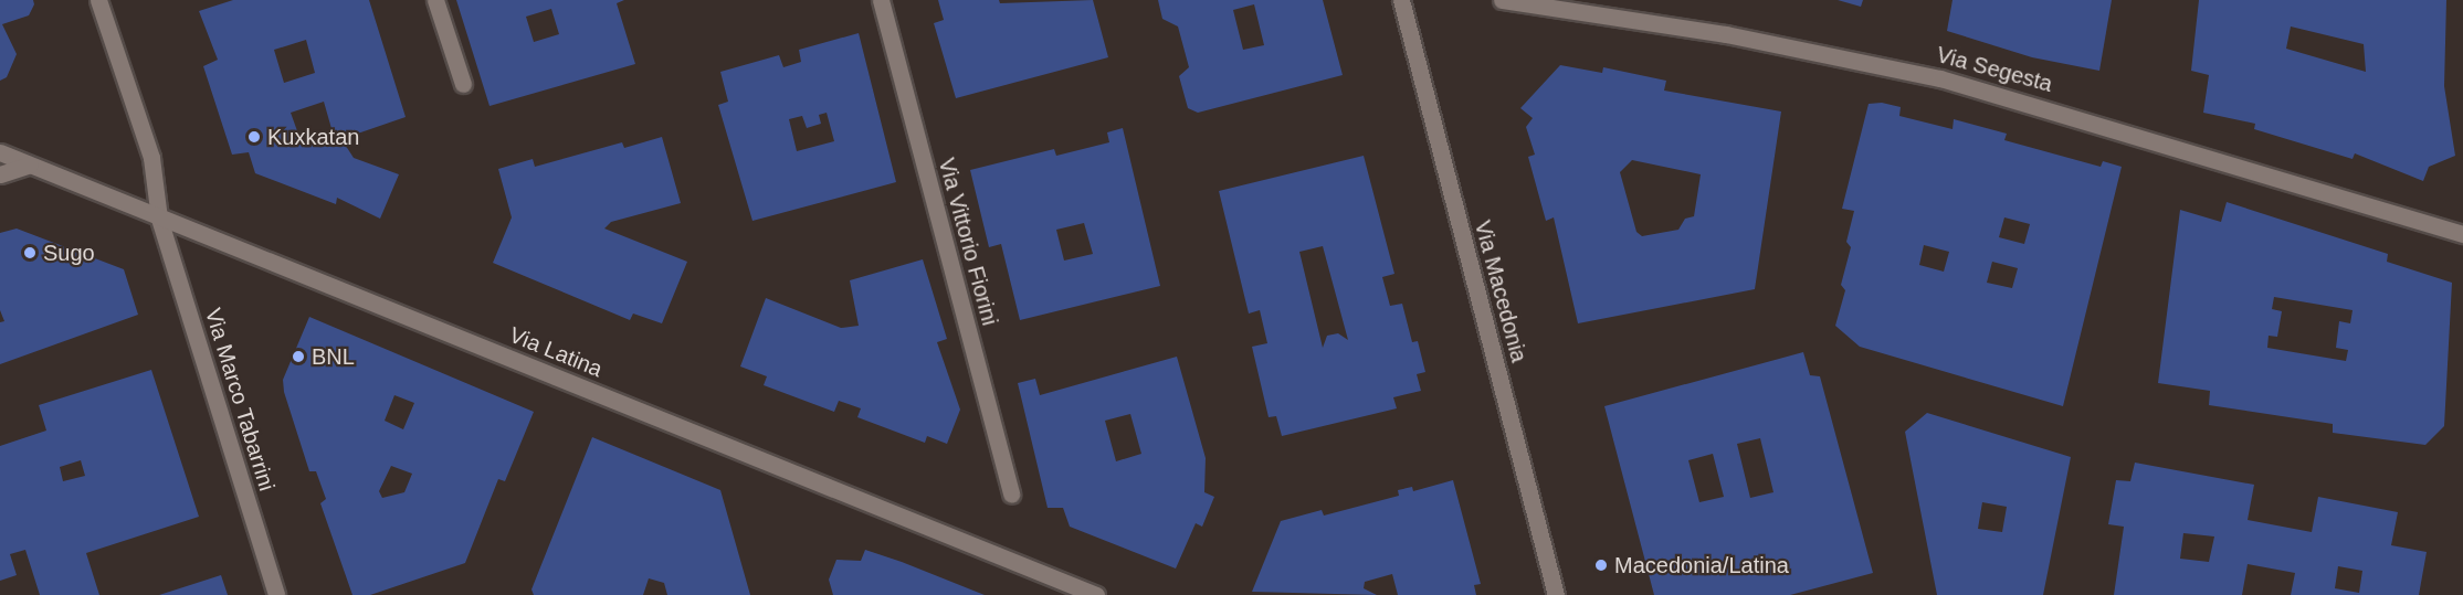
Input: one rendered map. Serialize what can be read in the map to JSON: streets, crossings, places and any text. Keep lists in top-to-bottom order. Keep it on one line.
{"streets":{"street":["Via Segesta","Via Vittorio Fiorini","Via Macedonia","Via Latina","Via Marco Tabarrini"]},"crossings":[["Via Latina","Via Marco Tabarrini"]],"places":["Kuxkatan","Sugo","BNL","Macedonia/Latina"]}
